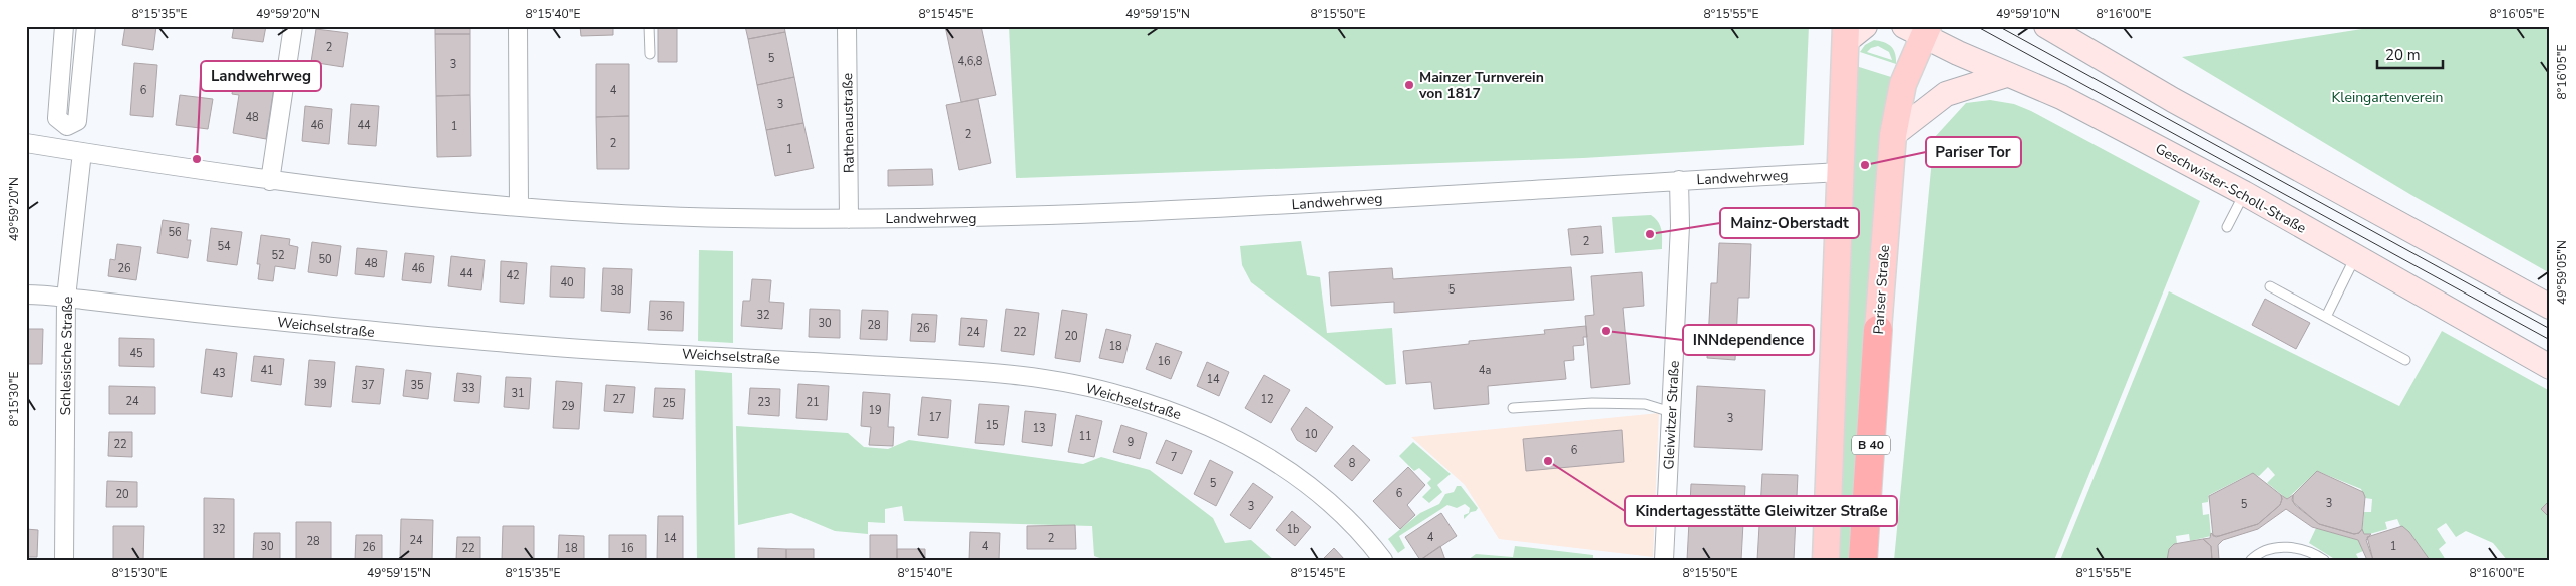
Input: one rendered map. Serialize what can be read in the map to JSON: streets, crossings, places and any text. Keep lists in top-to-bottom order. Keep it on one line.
{"streets":{"highway":["Pariser Straße","B 40"],"main road":["Geschwister-Scholl-Straße"],"street":["Rathenaustraße","Landwehrweg","Weichselstraße","Schlesische Straße","Gleiwitzer Straße"]},"crossings":[["Rathenaustraße","Landwehrweg"],["Landwehrweg","Schlesische Straße"],["Landwehrweg","Gleiwitzer Straße"],["Geschwister-Scholl-Straße","Pariser Straße"],["Weichselstraße","Schlesische Straße"]],"parks":["Kleingartenverein"],"places":["Mainzer Turnverein von 1817","Landwehrweg","Pariser Tor","Mainz-Oberstadt","INNdependence","Kindertagesstätte Gleiwitzer Straße"],"house_numbers":["2","5","4,6,8","3","6","4","3","48","46","44","1","2","2","1","56","2","54","52","50","48","26","46","44","42","40","5","38","32","36","30","28","26","24","22","20","18","45","16","41","4a","43","14","39","37","35","33","31","27","12","24","23","21","25","29","19","17","3","15","13","10","11","9","22","6","7","8","5","6","20","3","5","3","32","1b","4","14","2","24","28","30","4","1","26","22","18","16"],"scale_bar":"20 m","coordinates":["8°15'35\"E","49°59'20\"N","8°15'40\"E","8°15'45\"E","49°59'15\"N","8°15'50\"E","8°15'55\"E","49°59'10\"N","8°16'00\"E","8°16'05\"E","49°59'05\"N","8°15'30\"E"]}
